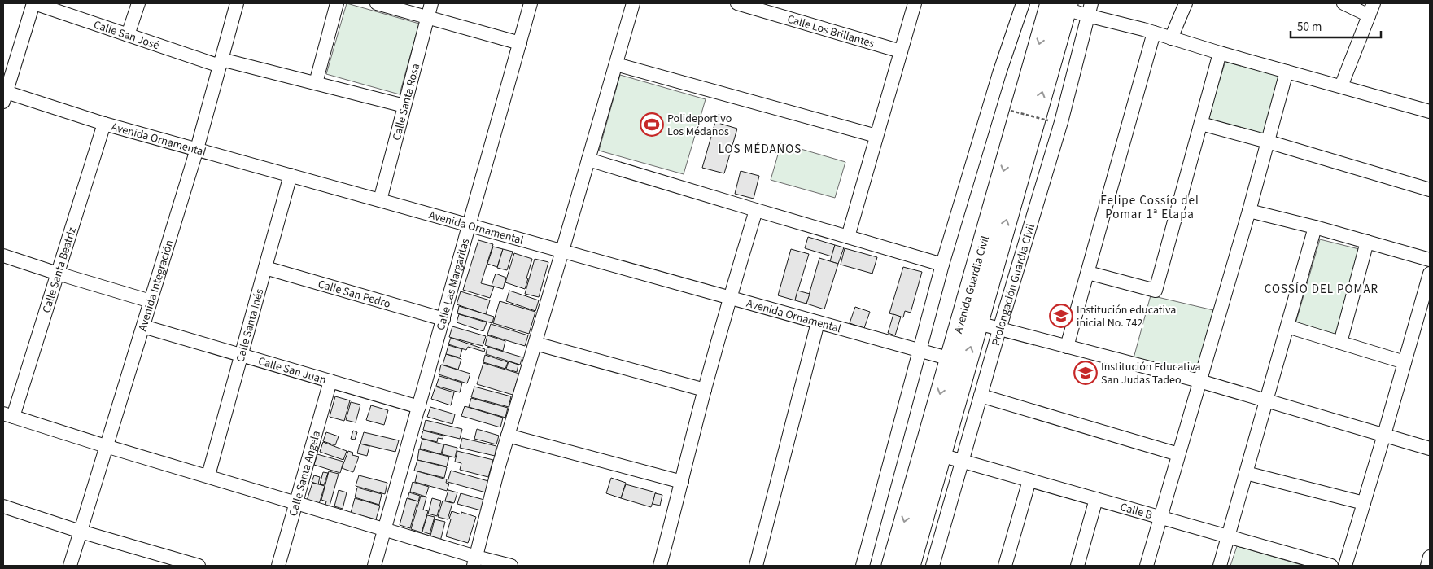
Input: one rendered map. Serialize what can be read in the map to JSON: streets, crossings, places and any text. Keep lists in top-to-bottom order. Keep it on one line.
{"streets":{"highway":["Avenida Guardia Civil"],"street":["Calle Los Brillantes","Calle San José","Calle Santa Rosa","Avenida Ornamental","Calle Santa Beatriz","Avenida Integración","Calle Las Margaritas","Prolongación Guardia Civil","Calle San Pedro","Calle Santa Inés","Calle San Juan","Calle Santa Ángela","Calle B"]},"crossings":[["Calle San José","Calle Santa Rosa"],["Calle San José","Avenida Integración"],["Calle Santa Rosa","Avenida Ornamental"],["Avenida Ornamental","Calle Santa Beatriz"],["Avenida Ornamental","Avenida Integración"],["Avenida Ornamental","Calle Las Margaritas"],["Avenida Ornamental","Avenida Guardia Civil"],["Avenida Ornamental","Calle Santa Inés"],["Avenida Integración","Calle San Juan"],["Calle Las Margaritas","Calle San Pedro"],["Calle Las Margaritas","Calle San Juan"],["Avenida Guardia Civil","Calle B"],["Prolongación Guardia Civil","Calle B"],["Calle San Pedro","Calle Santa Inés"],["Calle Santa Inés","Calle San Juan"],["Calle San Juan","Calle Santa Ángela"]],"districts":["LOS MÉDANOS","Felipe Cossío del Pomar 1ª Etapa","COSSÍO DEL POMAR"],"places":{"sports":["Polideportivo Los Médanos"],"school or university":["Institución educativa inicial No. 742","Institución Educativa San Judas Tadeo"]},"scale_bar":"50 m"}
